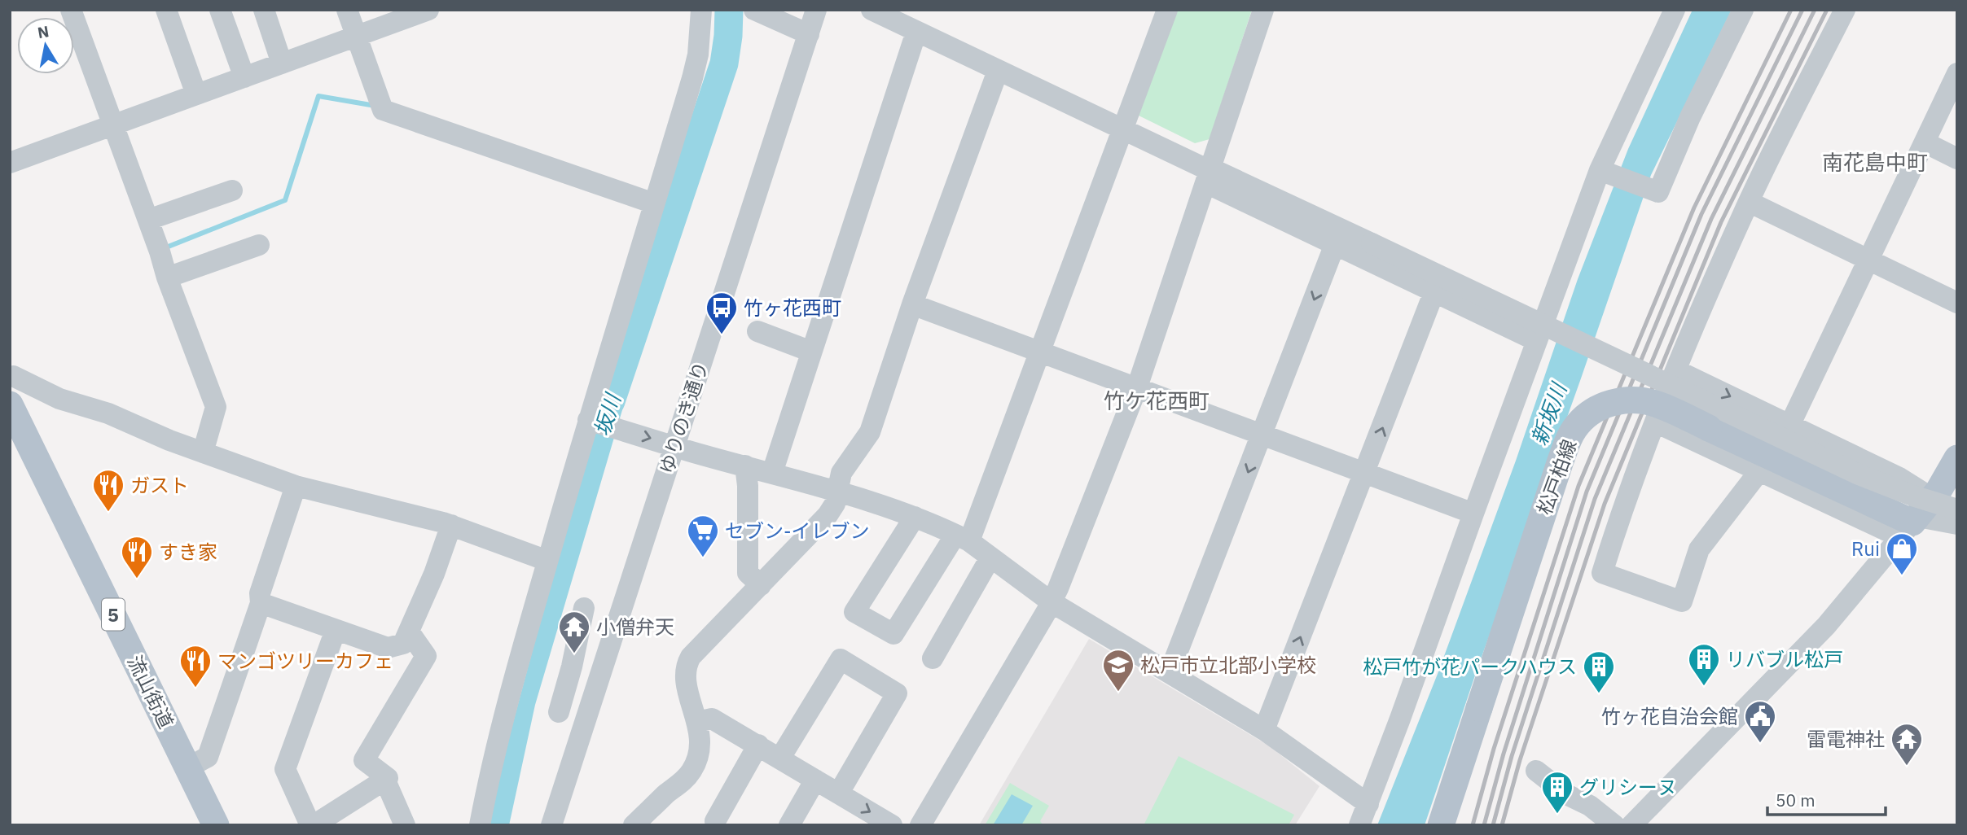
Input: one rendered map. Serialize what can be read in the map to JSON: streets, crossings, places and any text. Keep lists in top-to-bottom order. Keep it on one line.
{"streets":{"main road":["松戸柏線","5","流山街道"],"street":["ゆりのき通り"]},"districts":["南花島中町","竹ケ花西町"],"water":["新坂川","坂川"],"places":{"bus stop":["竹ヶ花西町"],"restaurant":["ガスト","すき家","マンゴツリーカフェ"],"supermarket":["セブン-イレブン"],"shop":["Rui"],"temple":["小僧弁天","雷電神社"],"building":["リバブル松戸","松戸竹が花パークハウス","グリシーヌ"],"school or university":["松戸市立北部小学校"],"public building":["竹ヶ花自治会館"]},"scale_bar":"50 m","north":"top"}
